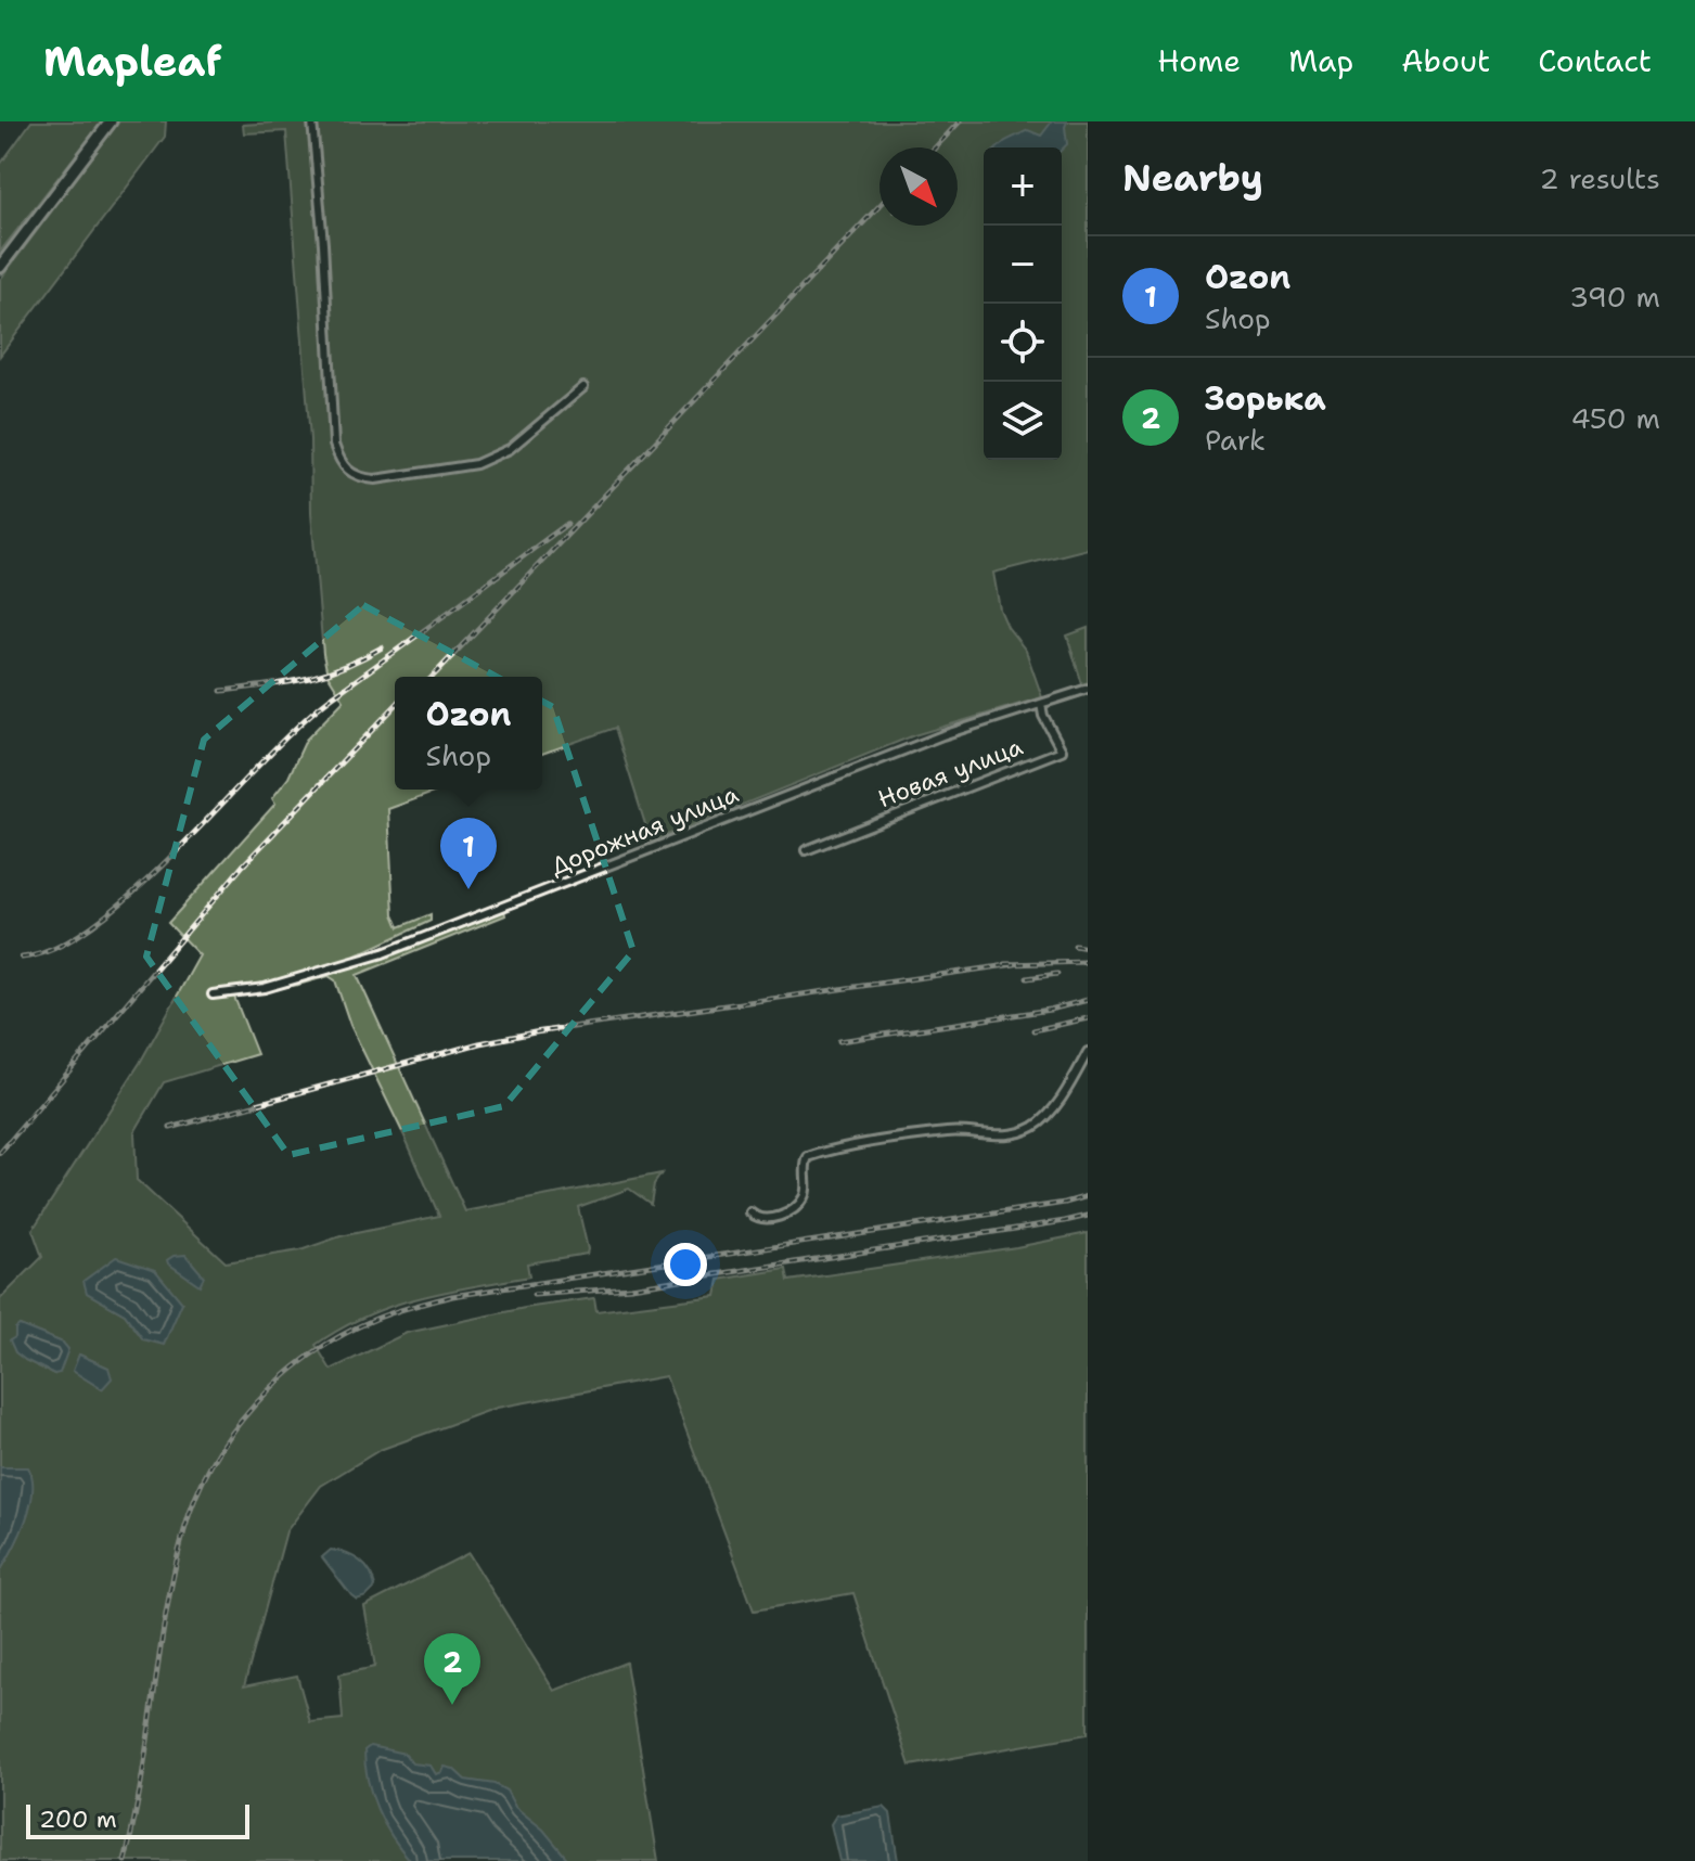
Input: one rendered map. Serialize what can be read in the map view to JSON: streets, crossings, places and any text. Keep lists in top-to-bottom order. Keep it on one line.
{"streets":{"street":["Новая улица","Дорожная улица"]},"crossings":[["Новая улица","Дорожная улица"]],"scale_bar":"200 m","north":"bottom right","page":{"header":"Mapleaf","nav":["Home","Map","About","Contact"],"heading":["Nearby","2 results"],"map_buttons":["+","−"],"list":[{"mark":"1","name":"Ozon","note":"Shop","value":"390 m"},{"mark":"2","name":"Зорька","note":"Park","value":"450 m"}],"popup":["Ozon","Shop"],"pins":["1","2"],"scale":"200 m"}}
